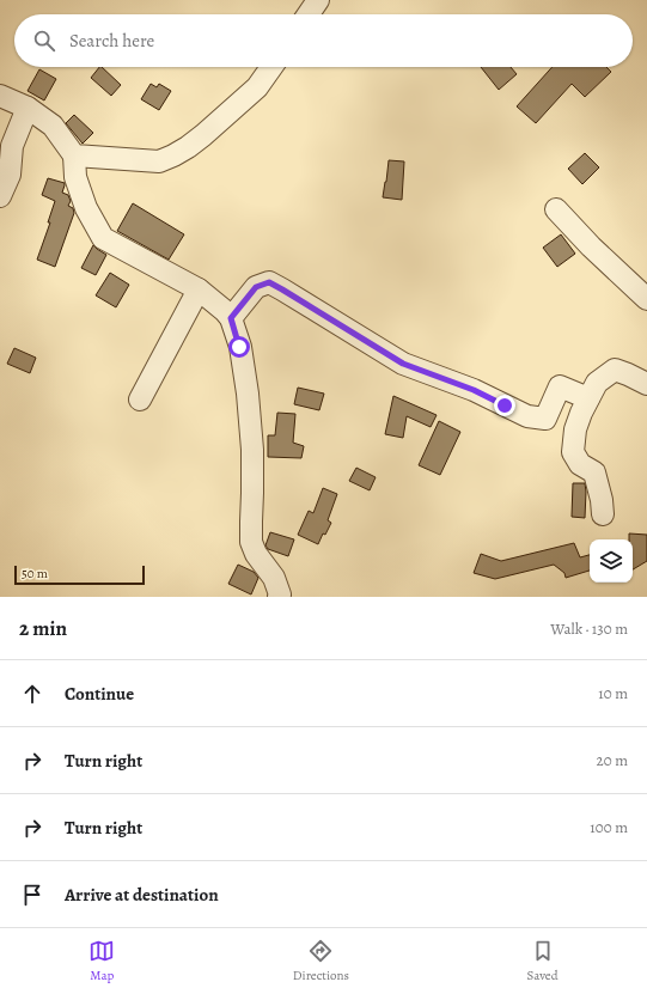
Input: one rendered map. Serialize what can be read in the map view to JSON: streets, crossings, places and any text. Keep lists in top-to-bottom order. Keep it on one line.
{"scale_bar":"50 m","page":{"search":"Search here","scale":"50 m","heading":["2 min","Walk · 130 m"],"list":[["Continue","10 m"],["Turn right","20 m"],["Turn right","100 m"],"Arrive at destination"],"nav":["Map","Directions","Saved"]}}
